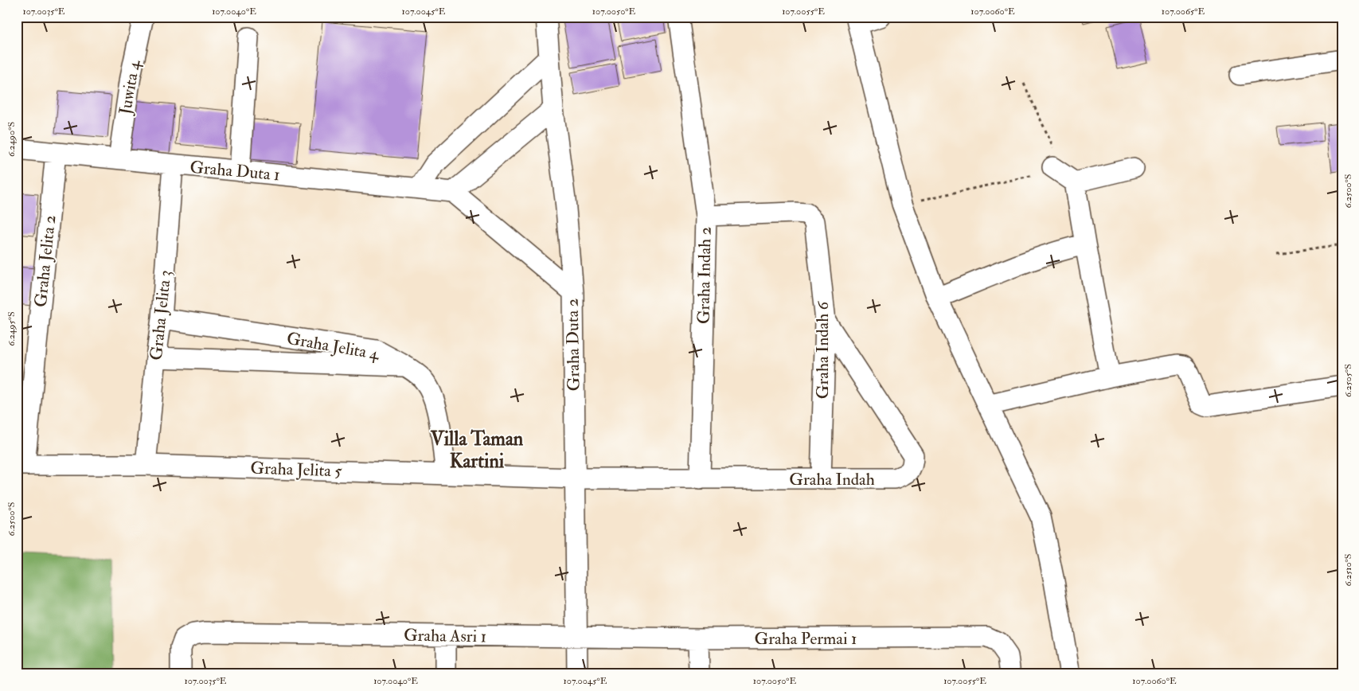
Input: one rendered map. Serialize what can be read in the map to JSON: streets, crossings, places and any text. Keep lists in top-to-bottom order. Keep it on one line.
{"streets":{"street":["Juwita 4","Graha Duta 1","Graha Jelita 2","Graha Indah 2","Graha Jelita 3","Graha Duta 2","Graha Jelita 4","Graha Indah 6","Graha Jelita 5","Graha Indah","Graha Asri 1","Graha Permai 1"]},"crossings":[["Juwita 4","Graha Duta 1"],["Graha Duta 1","Graha Jelita 2"],["Graha Duta 1","Graha Jelita 3"],["Graha Jelita 2","Graha Jelita 5"],["Graha Indah 2","Graha Indah 6"],["Graha Indah 2","Graha Indah"],["Graha Jelita 3","Graha Jelita 4"],["Graha Jelita 3","Graha Jelita 5"],["Graha Duta 2","Graha Jelita 5"],["Graha Duta 2","Graha Indah"],["Graha Duta 2","Graha Asri 1"],["Graha Duta 2","Graha Permai 1"],["Graha Jelita 4","Graha Jelita 5"],["Graha Indah 6","Graha Indah"],["Graha Jelita 5","Graha Indah"],["Graha Asri 1","Graha Permai 1"]],"districts":["Villa Taman Kartini"],"coordinates":["107.0035°E","107.0040°E","107.0045°E","107.0050°E","107.0055°E","107.0060°E","107.0065°E","6.2490°S","6.2500°S","6.2495°S","6.2505°S","6.2510°S"]}
